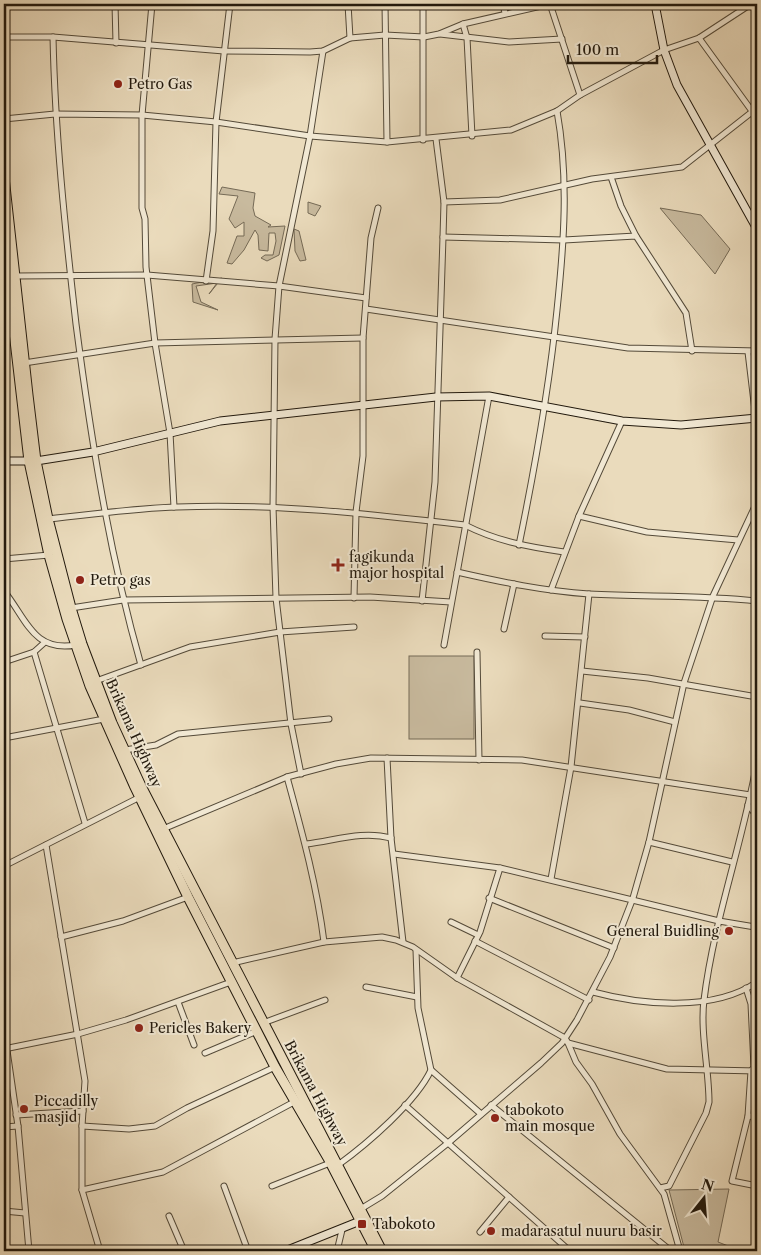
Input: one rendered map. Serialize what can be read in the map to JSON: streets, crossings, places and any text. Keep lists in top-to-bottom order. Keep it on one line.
{"streets":{"highway":["Brikama Highway"]},"places":{"other":["Petro Gas","Petro gas","General Buidling","Pericles Bakery","Piccadilly masjid","tabokoto main mosque","madarasatul nuuru basir"],"health":["fagikunda major hospital"],"transit":["Tabokoto"]},"scale_bar":"100 m","north":"top"}
